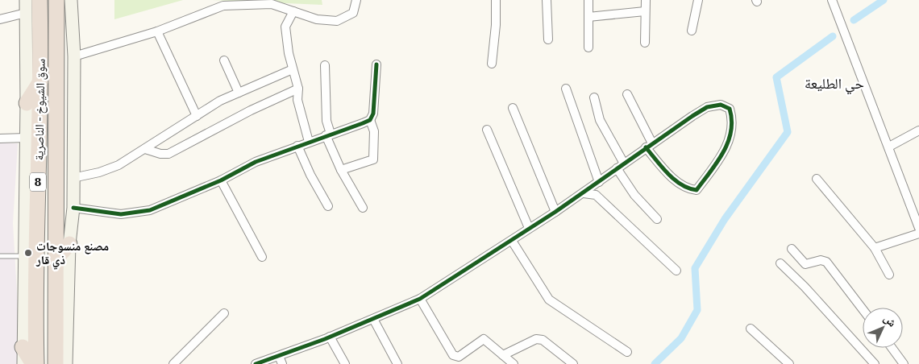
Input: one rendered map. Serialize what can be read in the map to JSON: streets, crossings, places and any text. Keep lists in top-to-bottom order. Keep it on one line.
{"streets":{"highway":["سوق الشيوخ - الناصرية","8"]},"districts":["حي الطليعة"],"places":["مصنع منسوجات ذي قار"],"north":"top right"}
